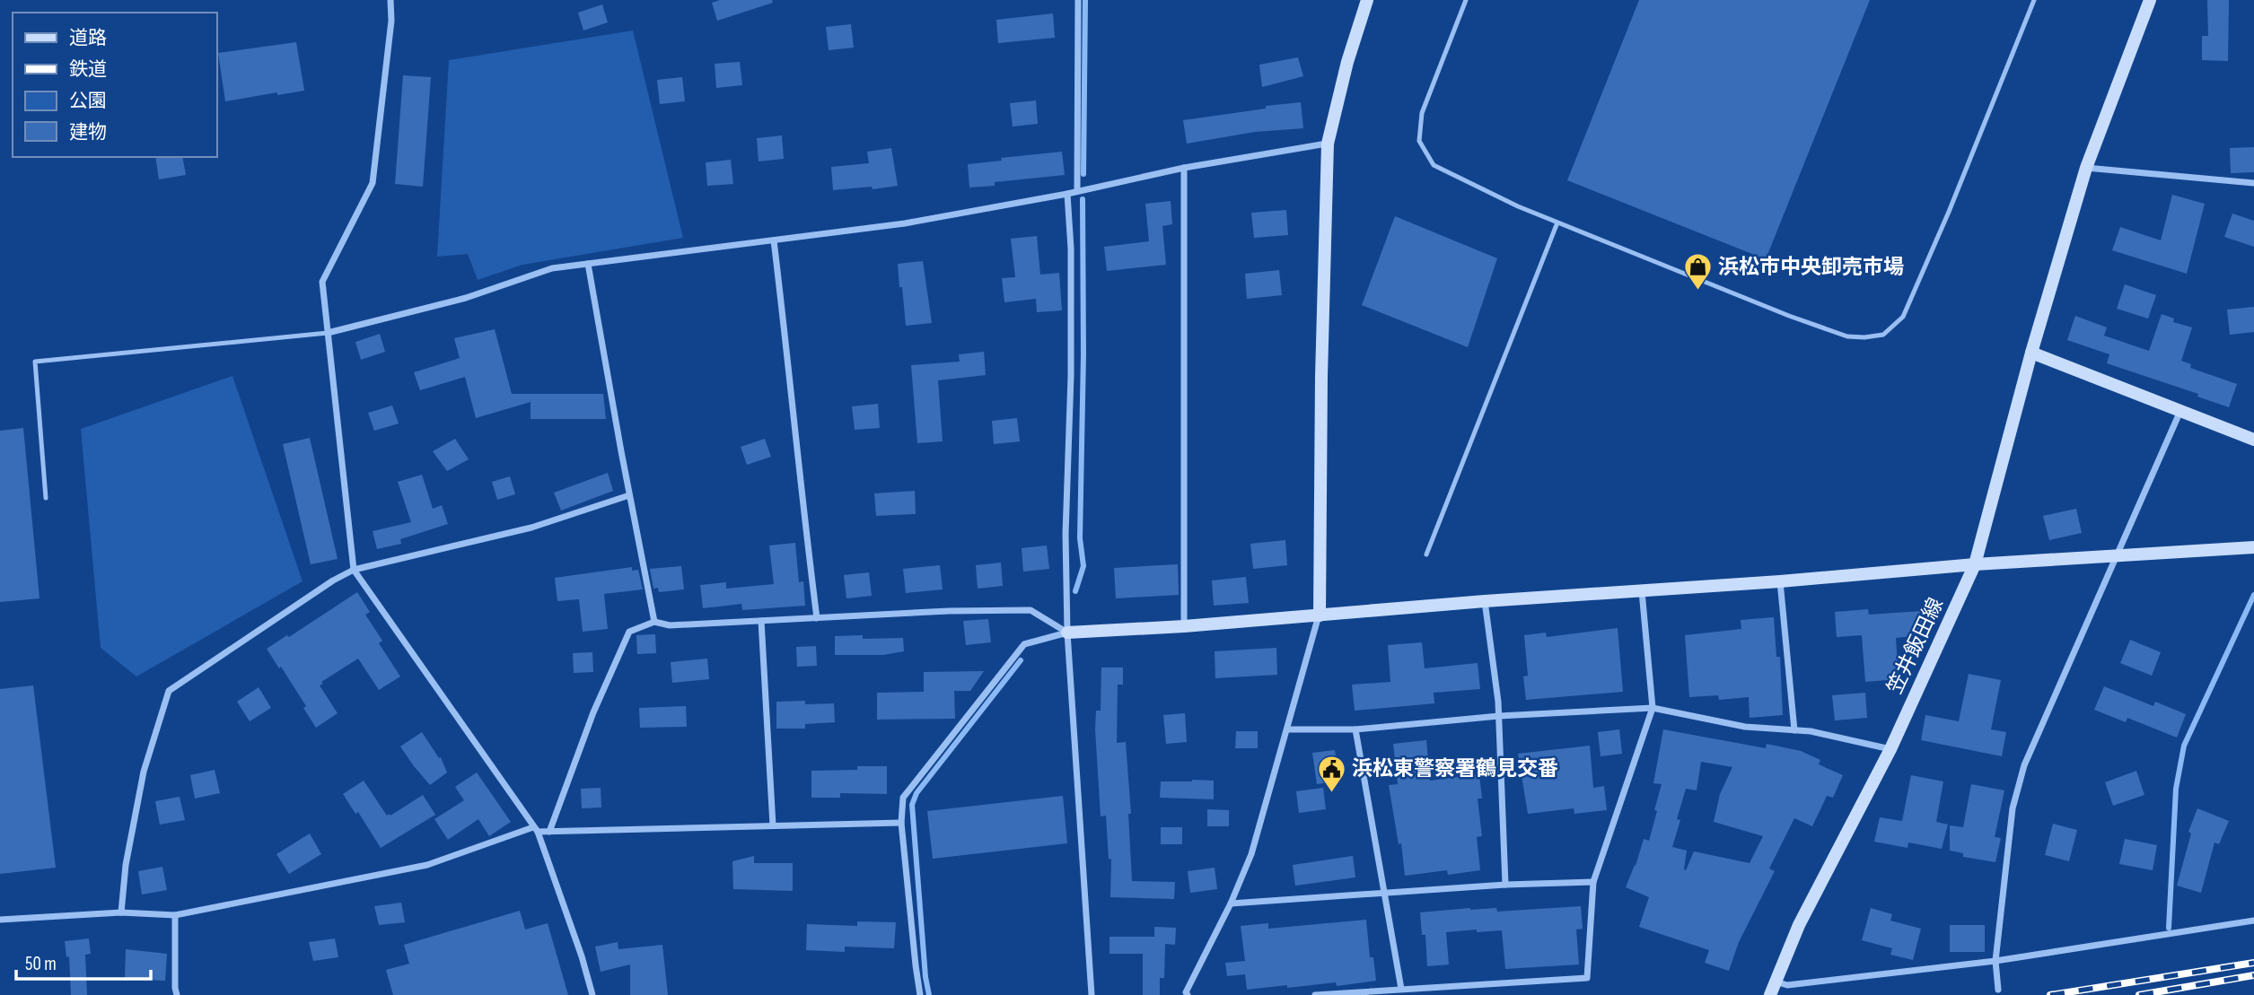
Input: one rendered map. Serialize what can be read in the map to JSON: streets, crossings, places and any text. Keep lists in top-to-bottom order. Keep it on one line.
{"streets":{"street":["笠井飯田線"]},"places":{"shop":["浜松市中央卸売市場"],"public building":["浜松東警察署鶴見交番"]},"legend":["道路","鉄道","公園","建物"],"scale_bar":"50 m"}
